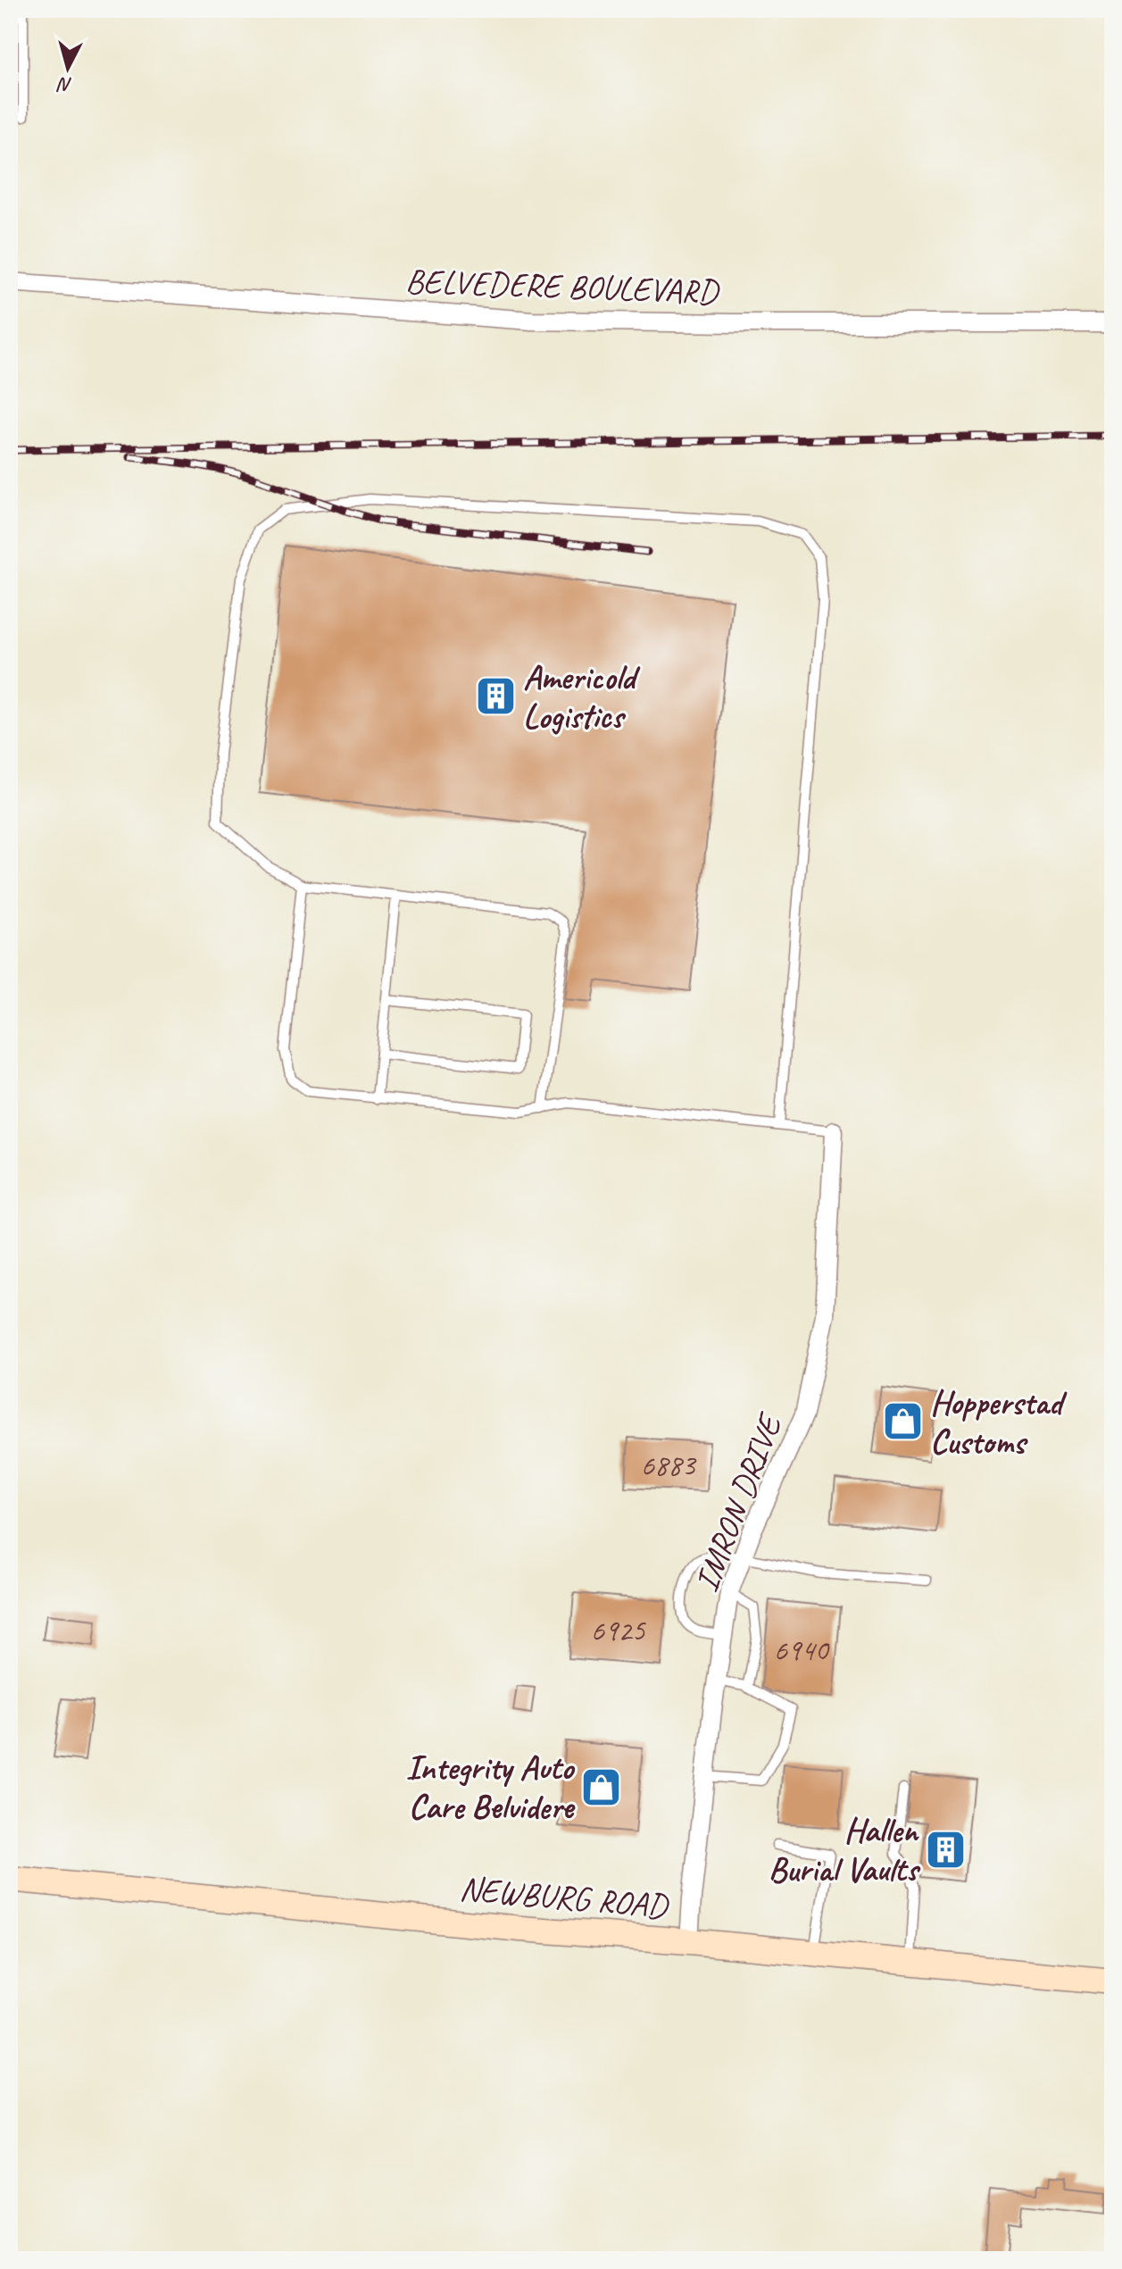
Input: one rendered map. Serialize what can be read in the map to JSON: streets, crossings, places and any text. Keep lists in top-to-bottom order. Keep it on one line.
{"streets":{"main road":["NEWBURG ROAD"],"street":["BELVEDERE BOULEVARD","IMRON DRIVE"]},"crossings":[["IMRON DRIVE","NEWBURG ROAD"]],"places":{"building":["Americold Logistics","Hallen Burial Vaults"],"shop":["Hopperstad Customs","Integrity Auto Care Belvidere"]},"house_numbers":["6883","6925","6940"],"north":"bottom"}
